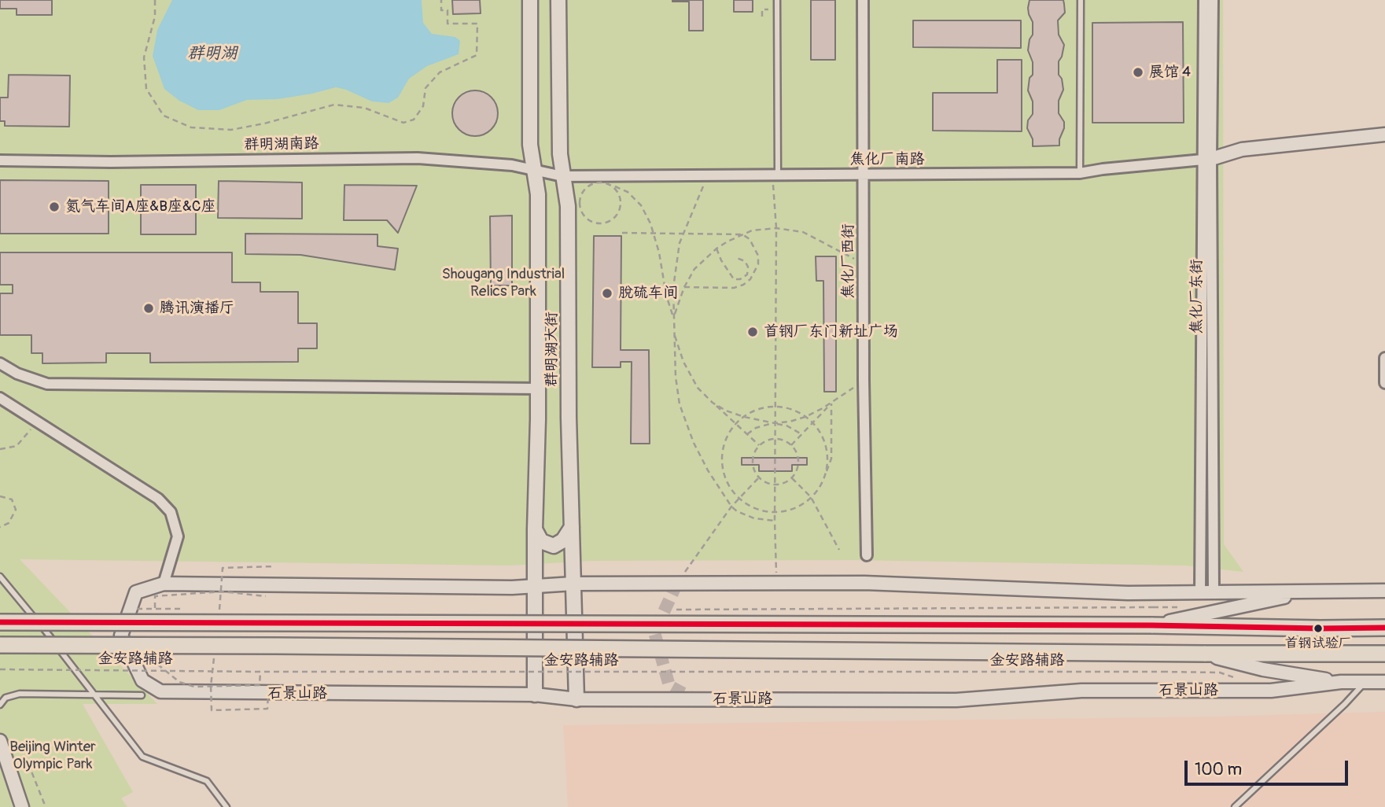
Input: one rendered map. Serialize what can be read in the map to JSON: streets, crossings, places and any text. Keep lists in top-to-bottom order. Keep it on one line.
{"streets":{"main road":["群明湖大街"],"street":["群明湖南路","焦化厂南路","焦化厂西街","焦化厂东街","石景山路"],"path":["金安路辅路"]},"crossings":[["群明湖南路","焦化厂南路"],["群明湖南路","群明湖大街"],["焦化厂南路","焦化厂西街"],["焦化厂南路","焦化厂东街"],["焦化厂南路","群明湖大街"],["群明湖大街","石景山路"]],"water":["群明湖"],"parks":["Shougang Industrial Relics Park","Beijing Winter Olympic Park"],"places":["展馆 4","氮气车间A座&B座&C座","脱硫车间","腾讯演播厅","首钢厂东门新址广场","首钢试验厂"],"scale_bar":"100 m"}
